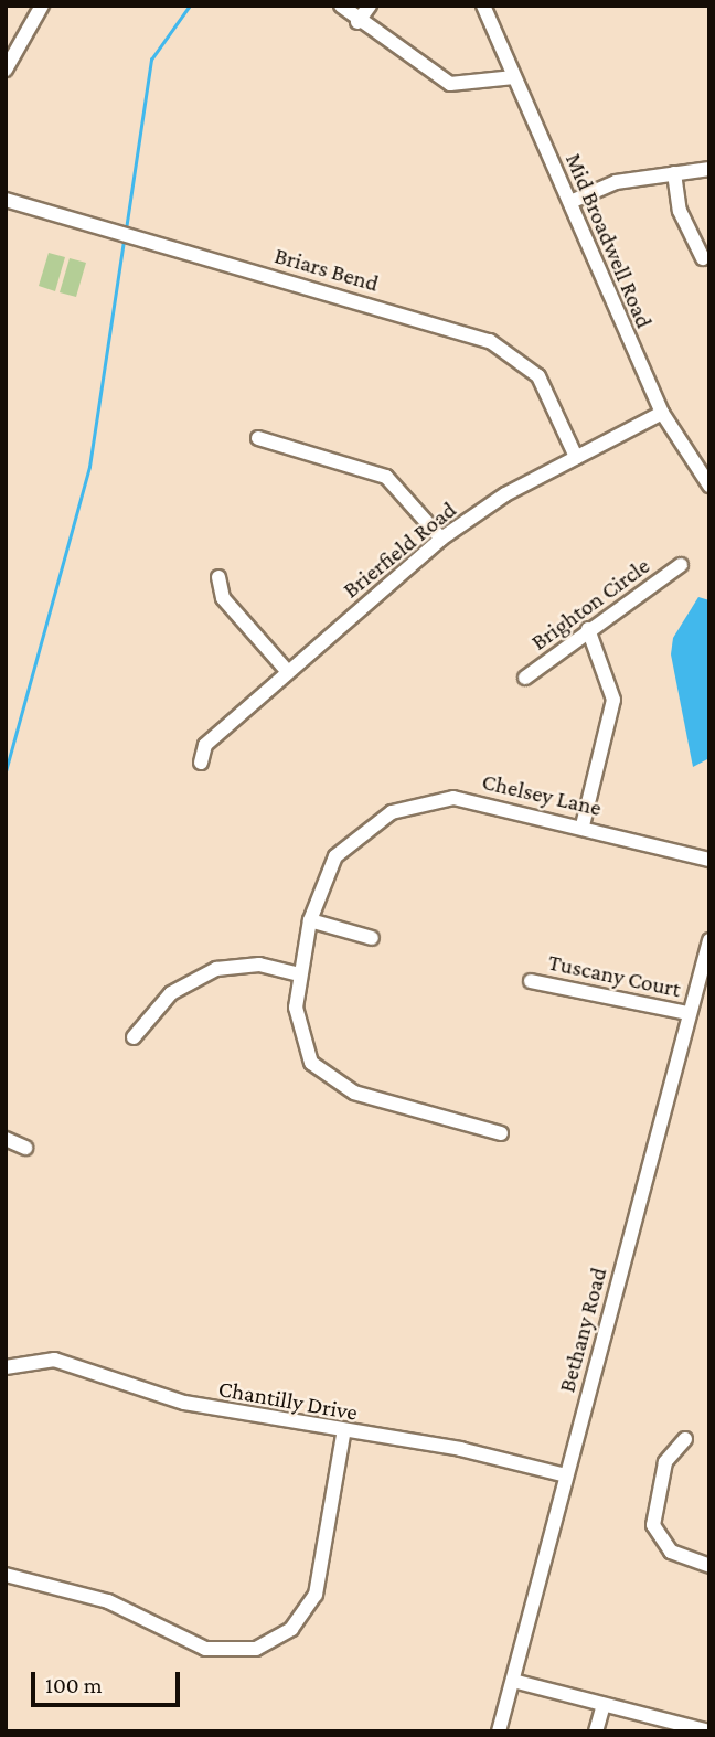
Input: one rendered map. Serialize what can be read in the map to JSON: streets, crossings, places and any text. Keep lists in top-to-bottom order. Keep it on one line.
{"streets":{"street":["Mid Broadwell Road","Briars Bend","Brierfield Road","Brighton Circle","Chelsey Lane","Tuscany Court","Bethany Road","Chantilly Drive"]},"crossings":[["Mid Broadwell Road","Brierfield Road"],["Briars Bend","Brierfield Road"],["Tuscany Court","Bethany Road"],["Bethany Road","Chantilly Drive"]],"scale_bar":"100 m"}
